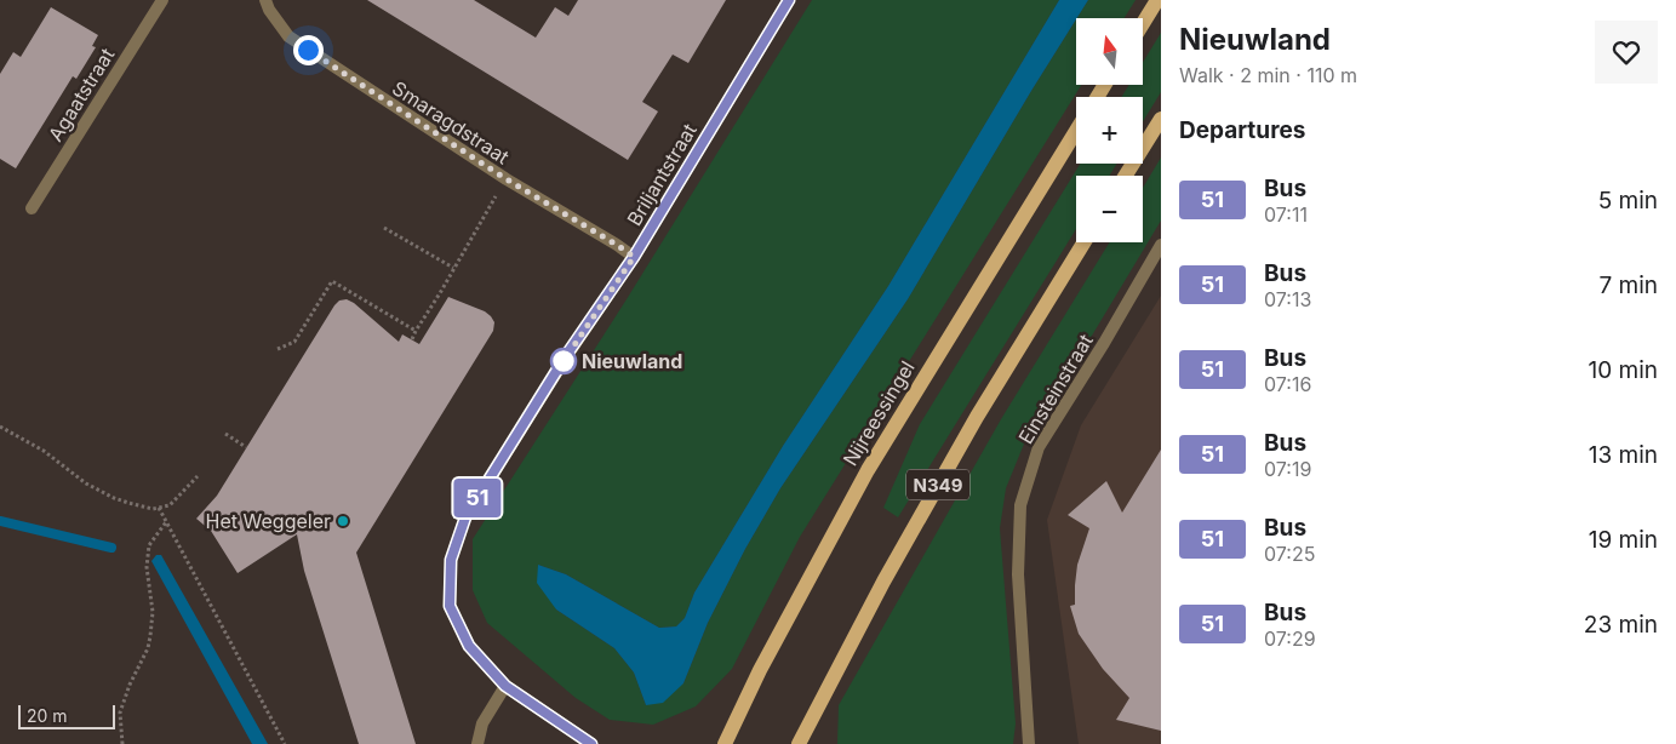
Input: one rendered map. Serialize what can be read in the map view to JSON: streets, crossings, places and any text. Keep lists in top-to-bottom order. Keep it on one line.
{"streets":{"main road":["Nijreessingel","N349"],"street":["Agaatstraat","Smaragdstraat","Briljantstraat","Einsteinstraat"]},"crossings":[["Smaragdstraat","Briljantstraat"]],"places":["Nieuwland","Het Weggeler"],"lines":["bus line 51"],"scale_bar":"20 m","north":"top","page":{"on_map":"51","heading":[["Nieuwland","Walk · 2 min · 110 m"],"Departures"],"map_buttons":["+","−"],"list":[{"mark":"51","name":"Bus","note":"07:11","value":"5 min"},{"mark":"51","name":"Bus","note":"07:13","value":"7 min"},{"mark":"51","name":"Bus","note":"07:16","value":"10 min"},{"mark":"51","name":"Bus","note":"07:19","value":"13 min"},{"mark":"51","name":"Bus","note":"07:25","value":"19 min"},{"mark":"51","name":"Bus","note":"07:29","value":"23 min"}],"scale":"20 m"}}
